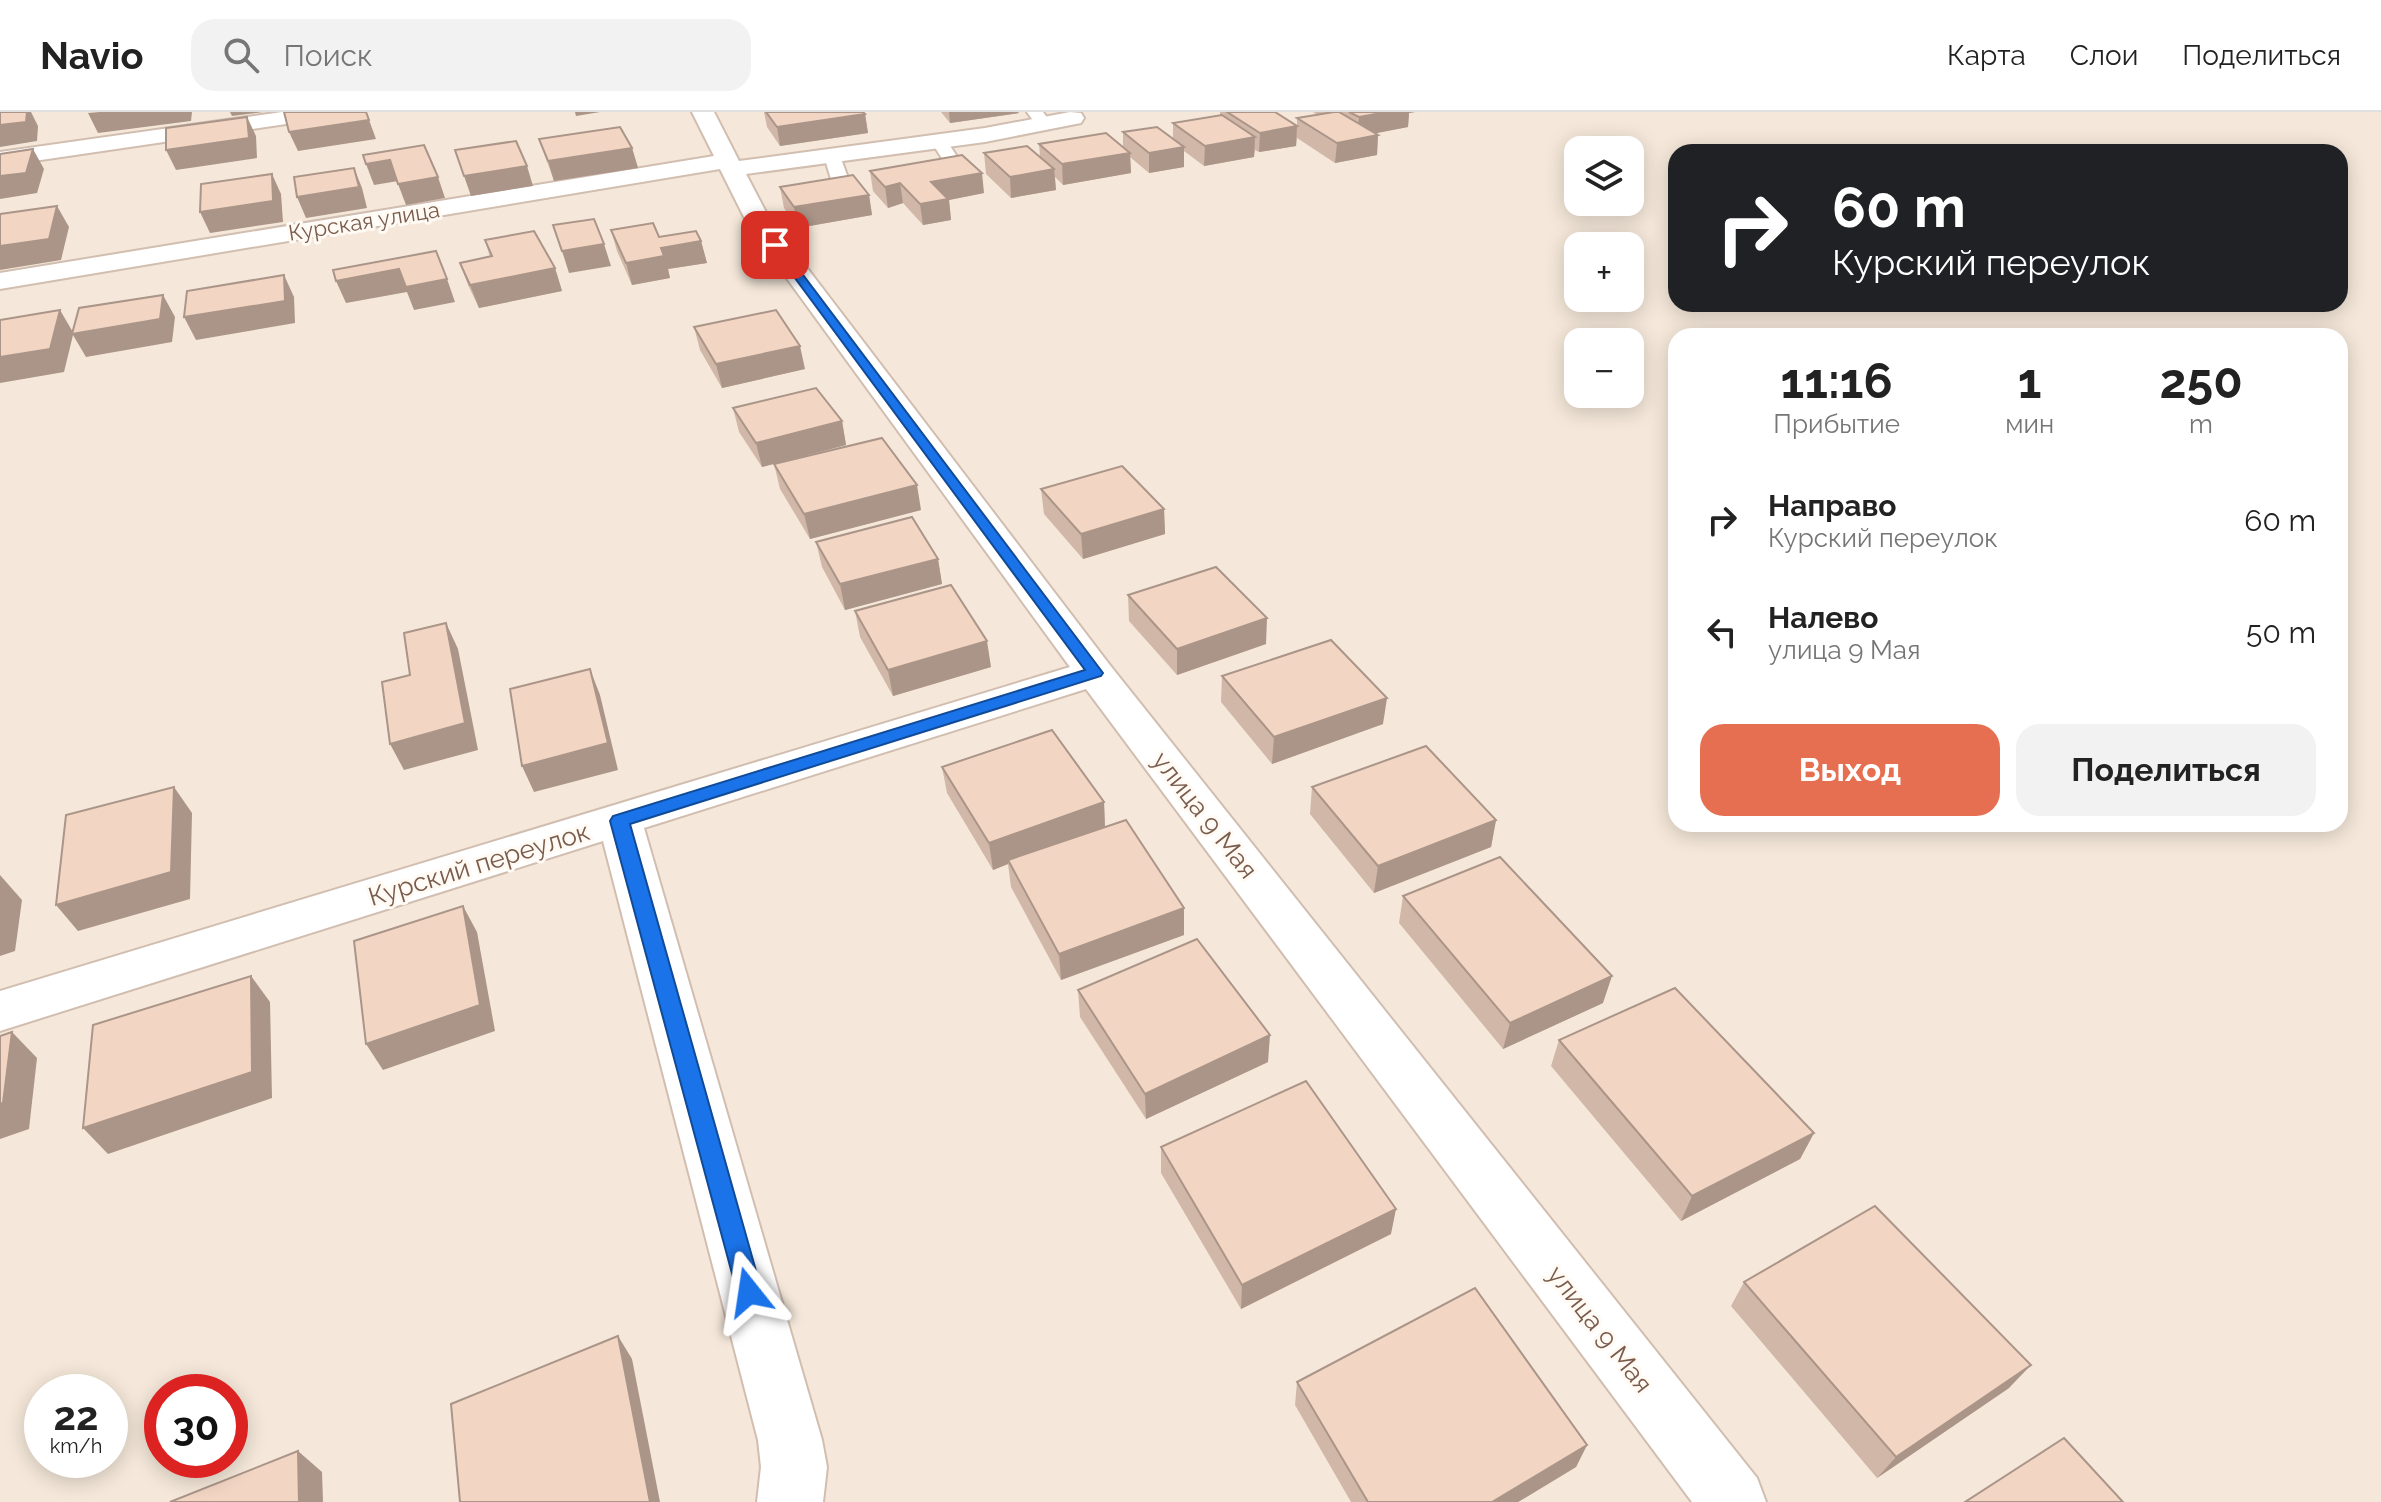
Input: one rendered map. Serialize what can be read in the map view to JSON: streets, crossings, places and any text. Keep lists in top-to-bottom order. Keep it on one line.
{"streets":{"street":["Курская улица","улица 9 Мая","Курский переулок"]},"crossings":[["Курская улица","улица 9 Мая"],["улица 9 Мая","Курский переулок"]],"page":{"header":"Navio","search":"Поиск","nav":["Карта","Слои","Поделиться"],"map_buttons":["+","−"],"turn":["60 m","Курский переулок"],"eta":["11:16","Прибытие","1","мин","250","m"],"list":[{"name":"Направо","note":"Курский переулок","value":"60 m"},{"name":"Налево","note":"улица 9 Мая","value":"50 m"}],"buttons":["Выход","Поделиться"],"speed":"22 km/h","limit":"30"}}
